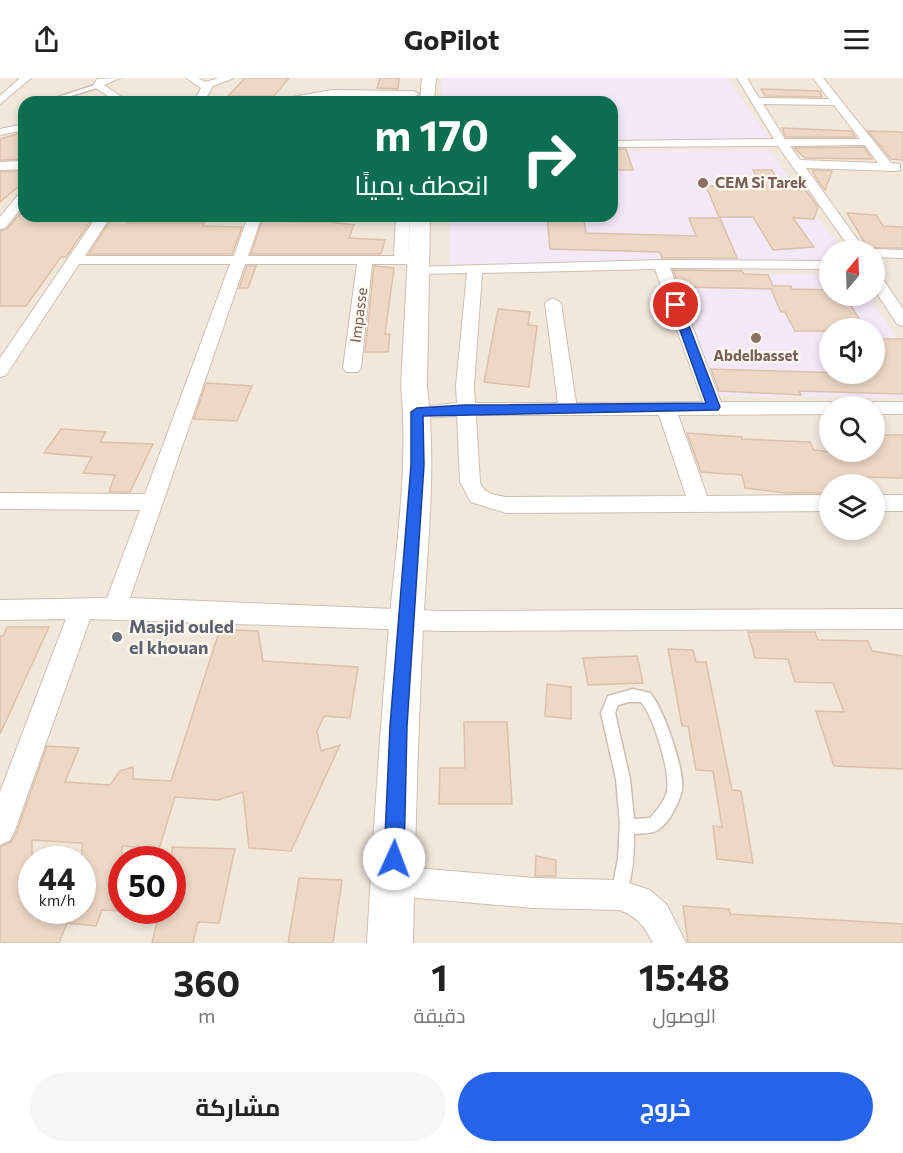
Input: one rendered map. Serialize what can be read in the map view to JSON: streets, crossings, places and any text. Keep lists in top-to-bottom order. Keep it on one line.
{"streets":{"street":["Impasse"]},"places":["CEM Si Tarek","Abdelbasset","Masjid ouled el khouan"],"north":"top","page":{"header":"GoPilot","turn":["170 m","انعطف يمينًا"],"speed":"44 km/h","limit":"50","eta":["15:48","الوصول","1","دقيقة","360","m"],"buttons":["خروج","مشاركة"]}}
